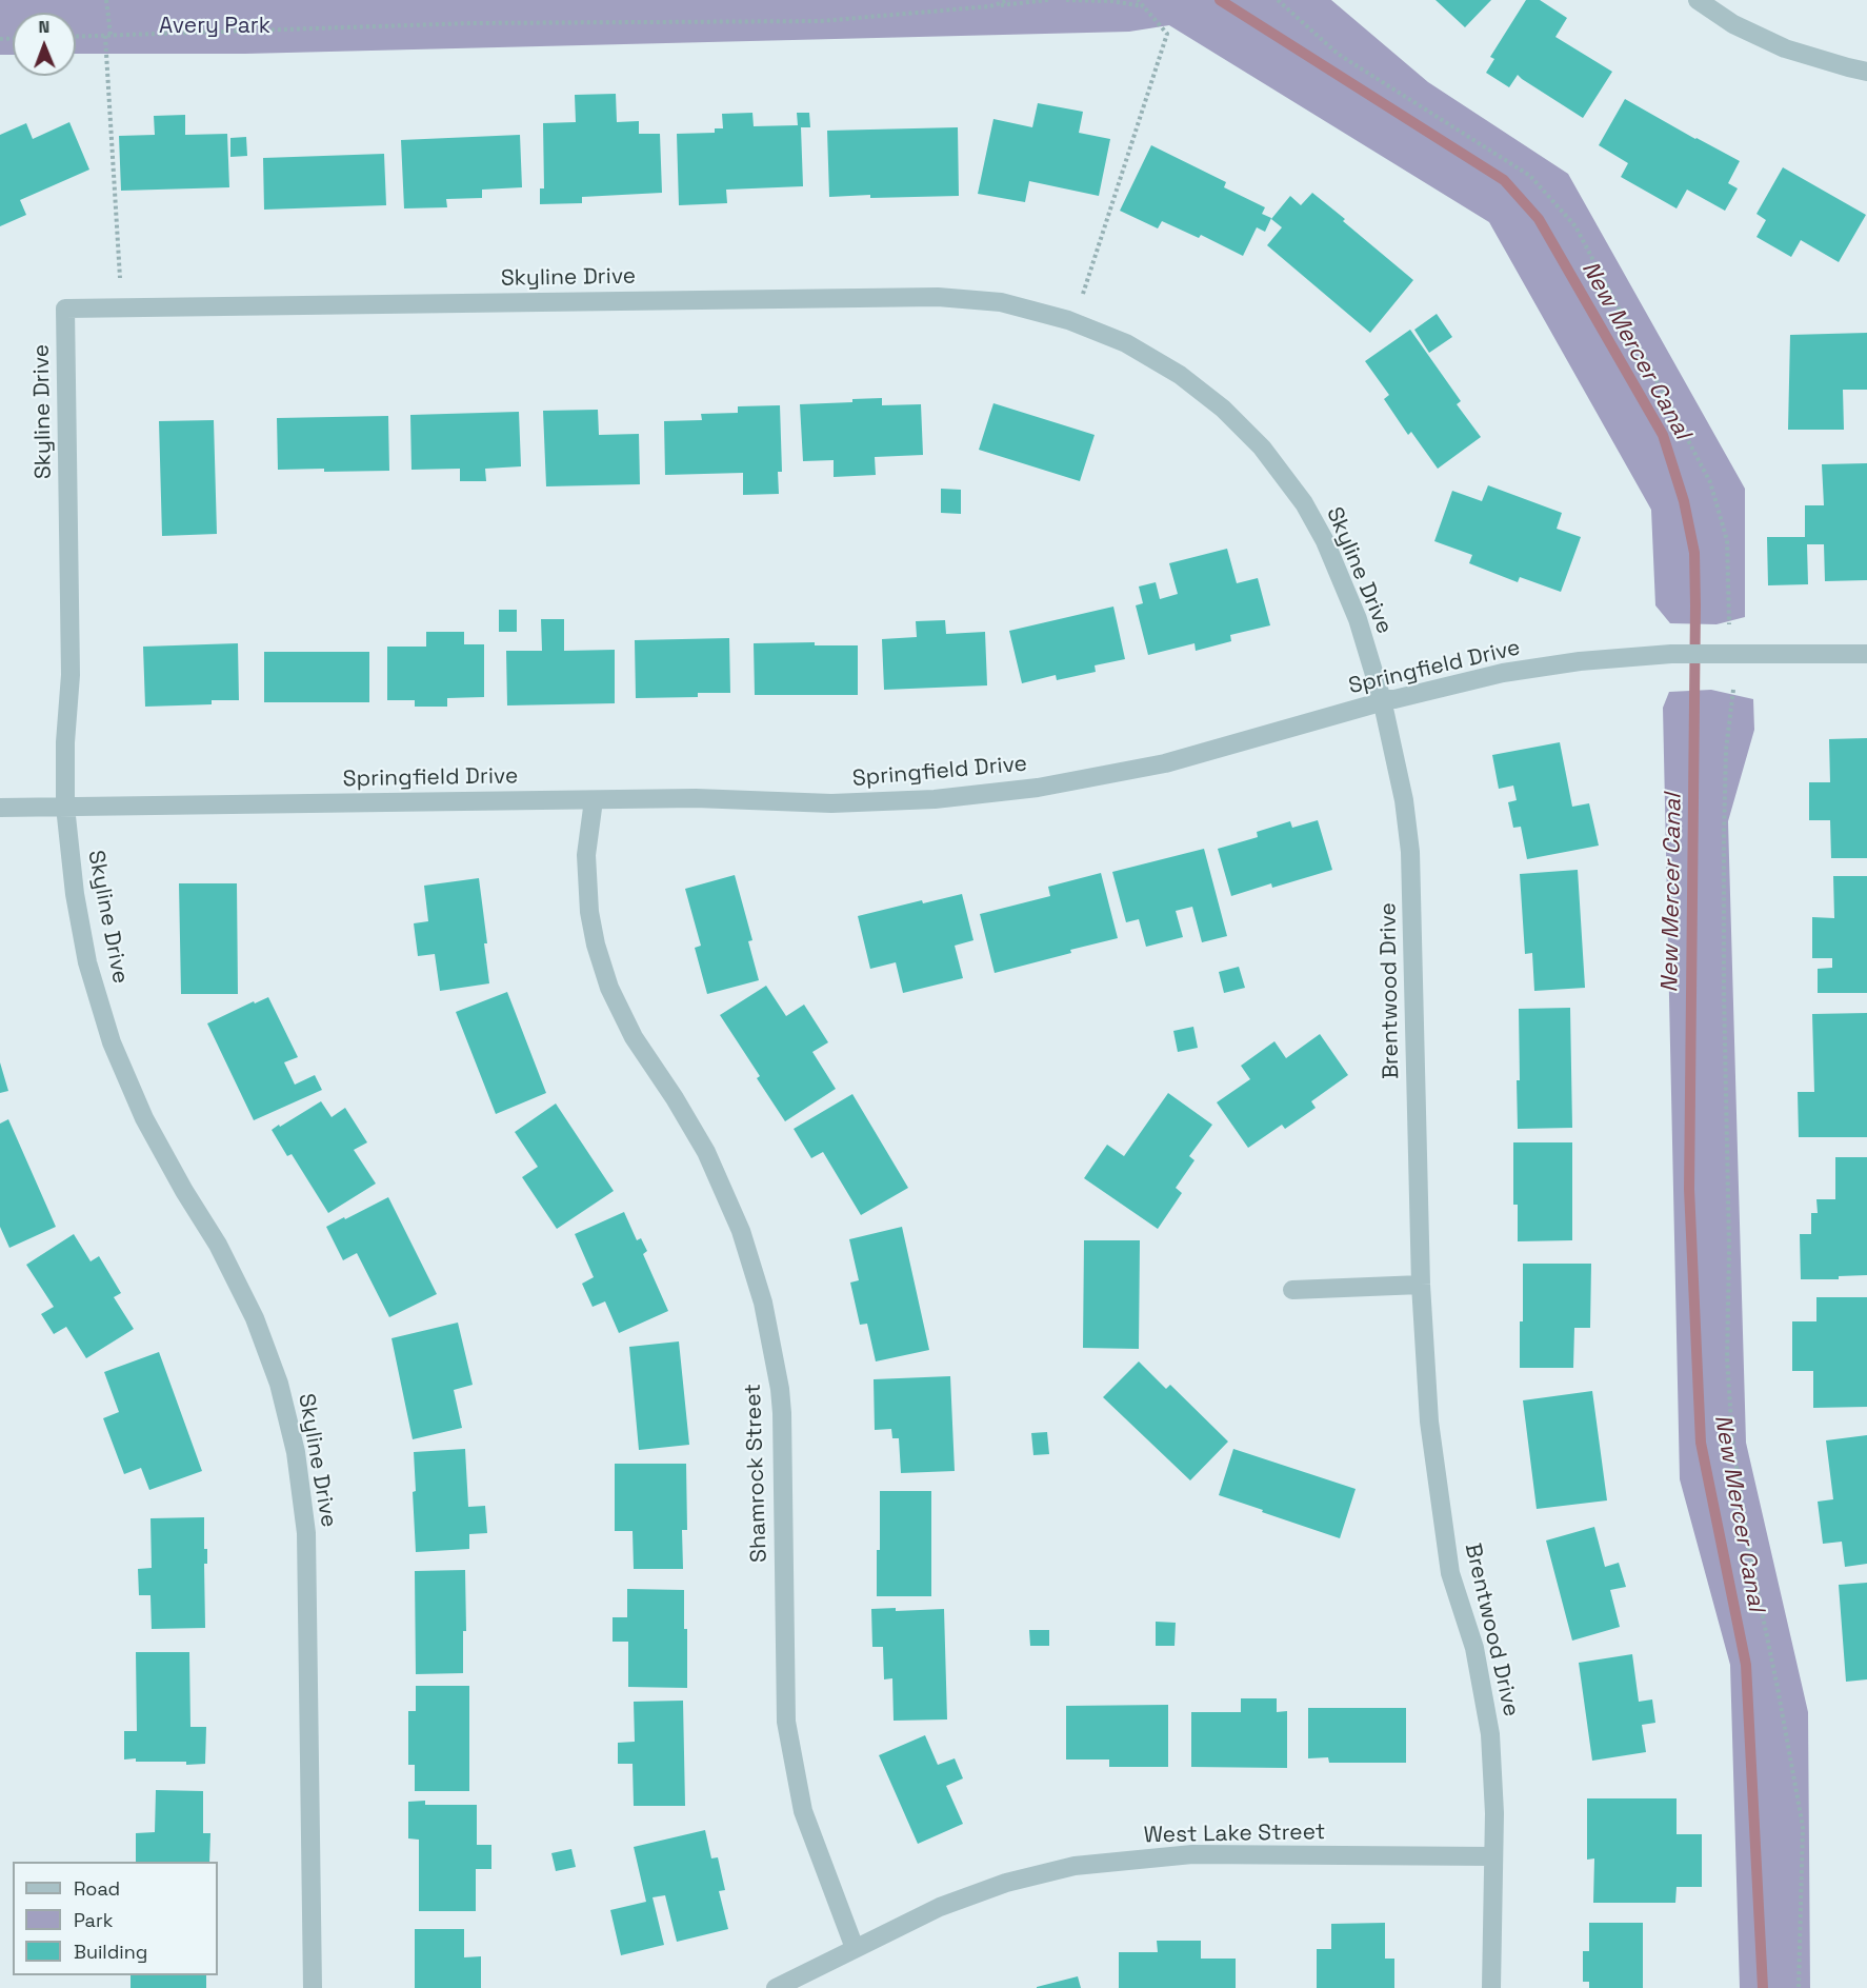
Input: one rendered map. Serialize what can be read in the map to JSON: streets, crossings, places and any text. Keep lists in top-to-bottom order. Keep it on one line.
{"streets":{"street":["Skyline Drive","Springfield Drive","Brentwood Drive","Shamrock Street","West Lake Street"]},"crossings":[["Skyline Drive","Springfield Drive"],["Skyline Drive","Brentwood Drive"],["Springfield Drive","Brentwood Drive"],["Springfield Drive","Shamrock Street"],["Brentwood Drive","West Lake Street"],["Shamrock Street","West Lake Street"]],"water":["New Mercer Canal"],"parks":["Avery Park"],"legend":["Road","Park","Building"],"north":"top"}
